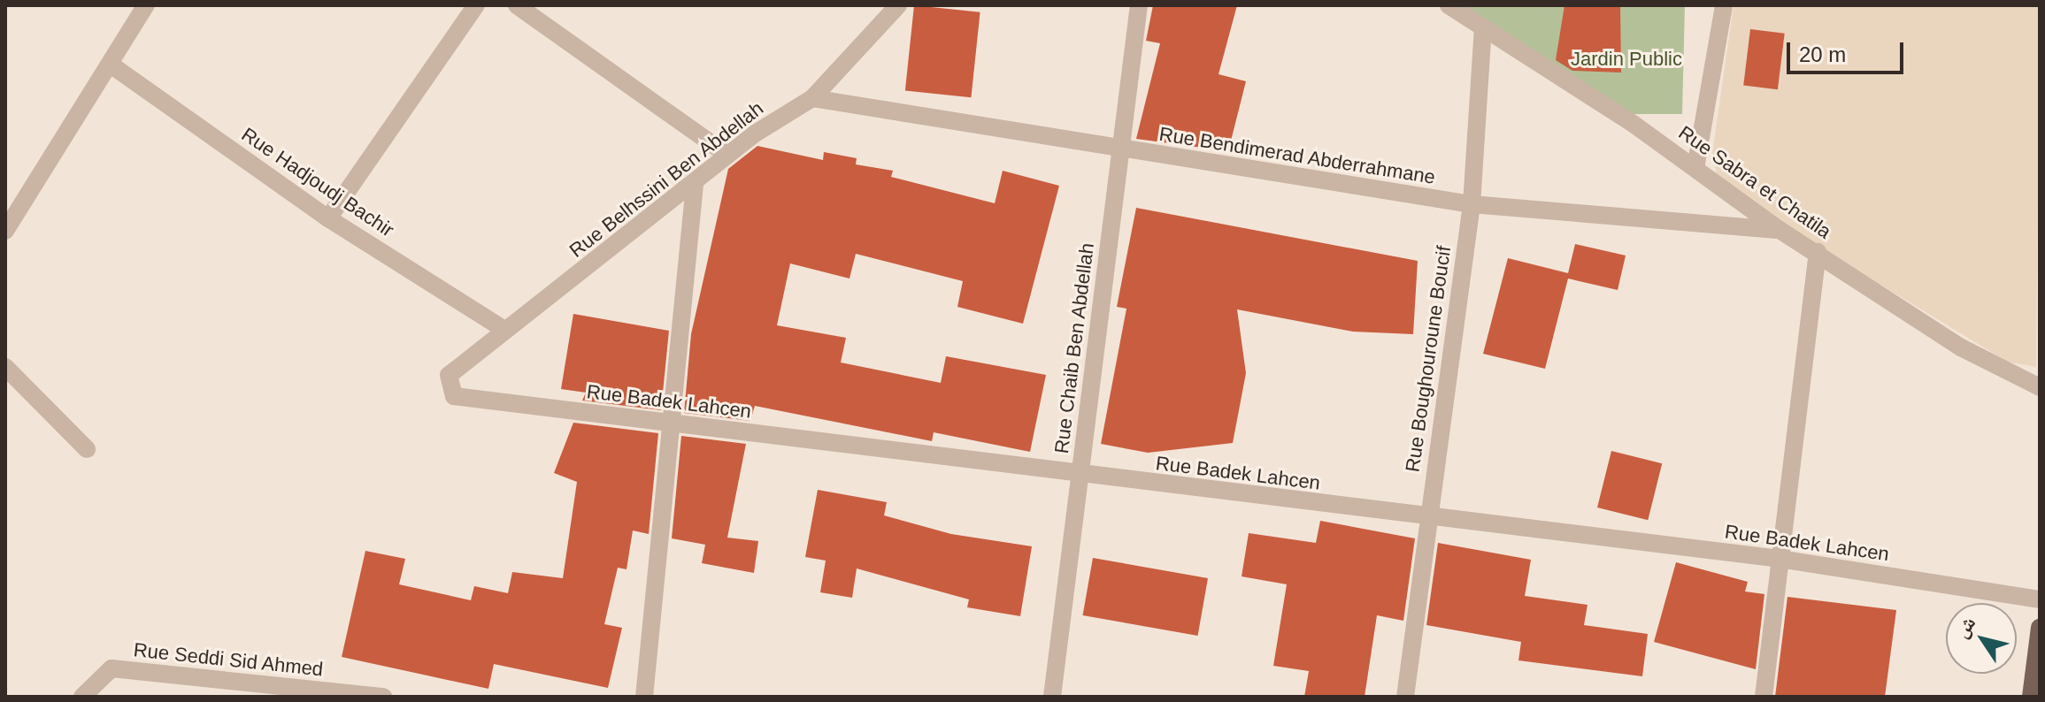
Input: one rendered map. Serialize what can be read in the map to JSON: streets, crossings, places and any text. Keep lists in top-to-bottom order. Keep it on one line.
{"streets":{"street":["Rue Bendimerad Abderrahmane","Rue Belhssini Ben Abdellah","Rue Hadjoudj Bachir","Rue Sabra et Chatila","Rue Chaib Ben Abdellah","Rue Boughouroune Boucif","Rue Badek Lahcen","Rue Seddi Sid Ahmed"]},"crossings":[["Rue Bendimerad Abderrahmane","Rue Belhssini Ben Abdellah"],["Rue Bendimerad Abderrahmane","Rue Sabra et Chatila"],["Rue Bendimerad Abderrahmane","Rue Chaib Ben Abdellah"],["Rue Bendimerad Abderrahmane","Rue Boughouroune Boucif"],["Rue Belhssini Ben Abdellah","Rue Hadjoudj Bachir"],["Rue Belhssini Ben Abdellah","Rue Badek Lahcen"],["Rue Sabra et Chatila","Rue Boughouroune Boucif"],["Rue Chaib Ben Abdellah","Rue Badek Lahcen"],["Rue Boughouroune Boucif","Rue Badek Lahcen"]],"parks":["Jardin Public"],"scale_bar":"20 m","north":"top left"}
